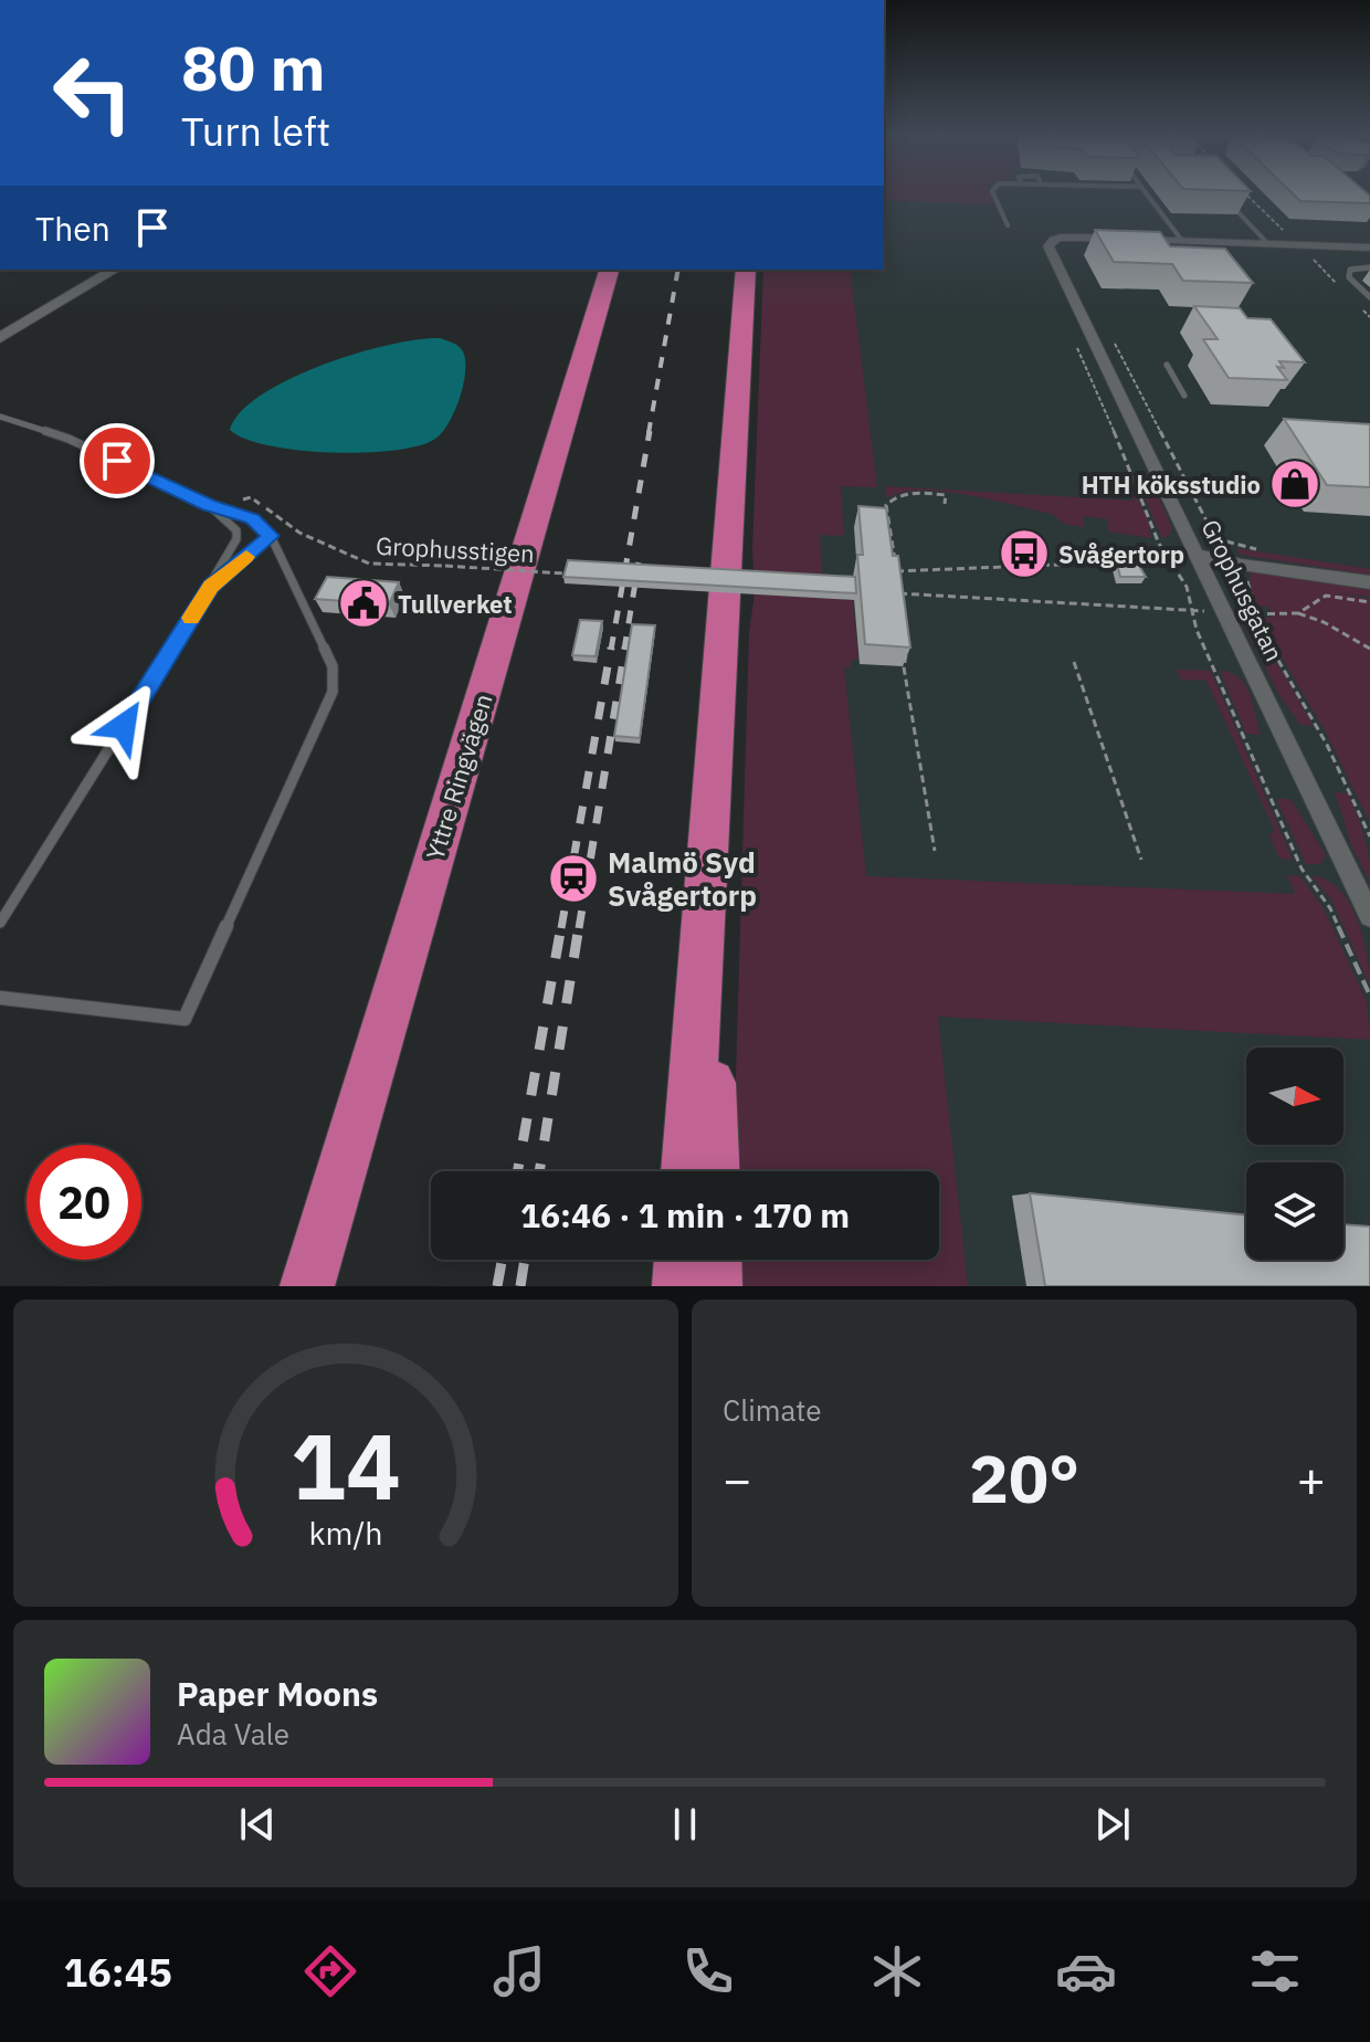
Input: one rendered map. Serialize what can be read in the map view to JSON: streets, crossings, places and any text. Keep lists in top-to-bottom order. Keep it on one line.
{"streets":{"highway":["Yttre Ringvägen"],"street":["Grophusgatan"],"path":["Grophusstigen"]},"places":{"shop":["HTH köksstudio"],"bus stop":["Svågertorp"],"public building":["Tullverket"],"station":["Malmö Syd Svågertorp"]},"north":"right","page":{"turn":["80 m","Turn left"],"then":"Then","limit":"20","trip":"16:46 · 1 min · 170 m","tile":"Climate","heat":["−","20°","+"],"song":["Paper Moons","Ada Vale"],"tabs":"16:45","gauge":["14","km/h"]}}
